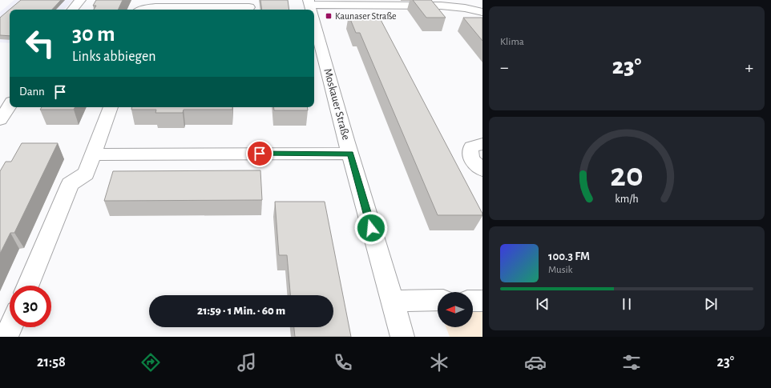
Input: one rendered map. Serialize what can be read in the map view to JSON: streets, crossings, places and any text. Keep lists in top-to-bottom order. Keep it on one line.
{"streets":{"street":["Moskauer Straße"]},"places":{"transit":["Kaunaser Straße"]},"north":"left","page":{"tile":"Klima","turn":["30 m","Links abbiegen"],"heat":["−","23°","+"],"then":"Dann","song":["100.3 FM","Musik"],"limit":"30","trip":"21:59 · 1 Min. · 60 m","tabs":["21:58","23°"],"gauge":["20","km/h"]}}
